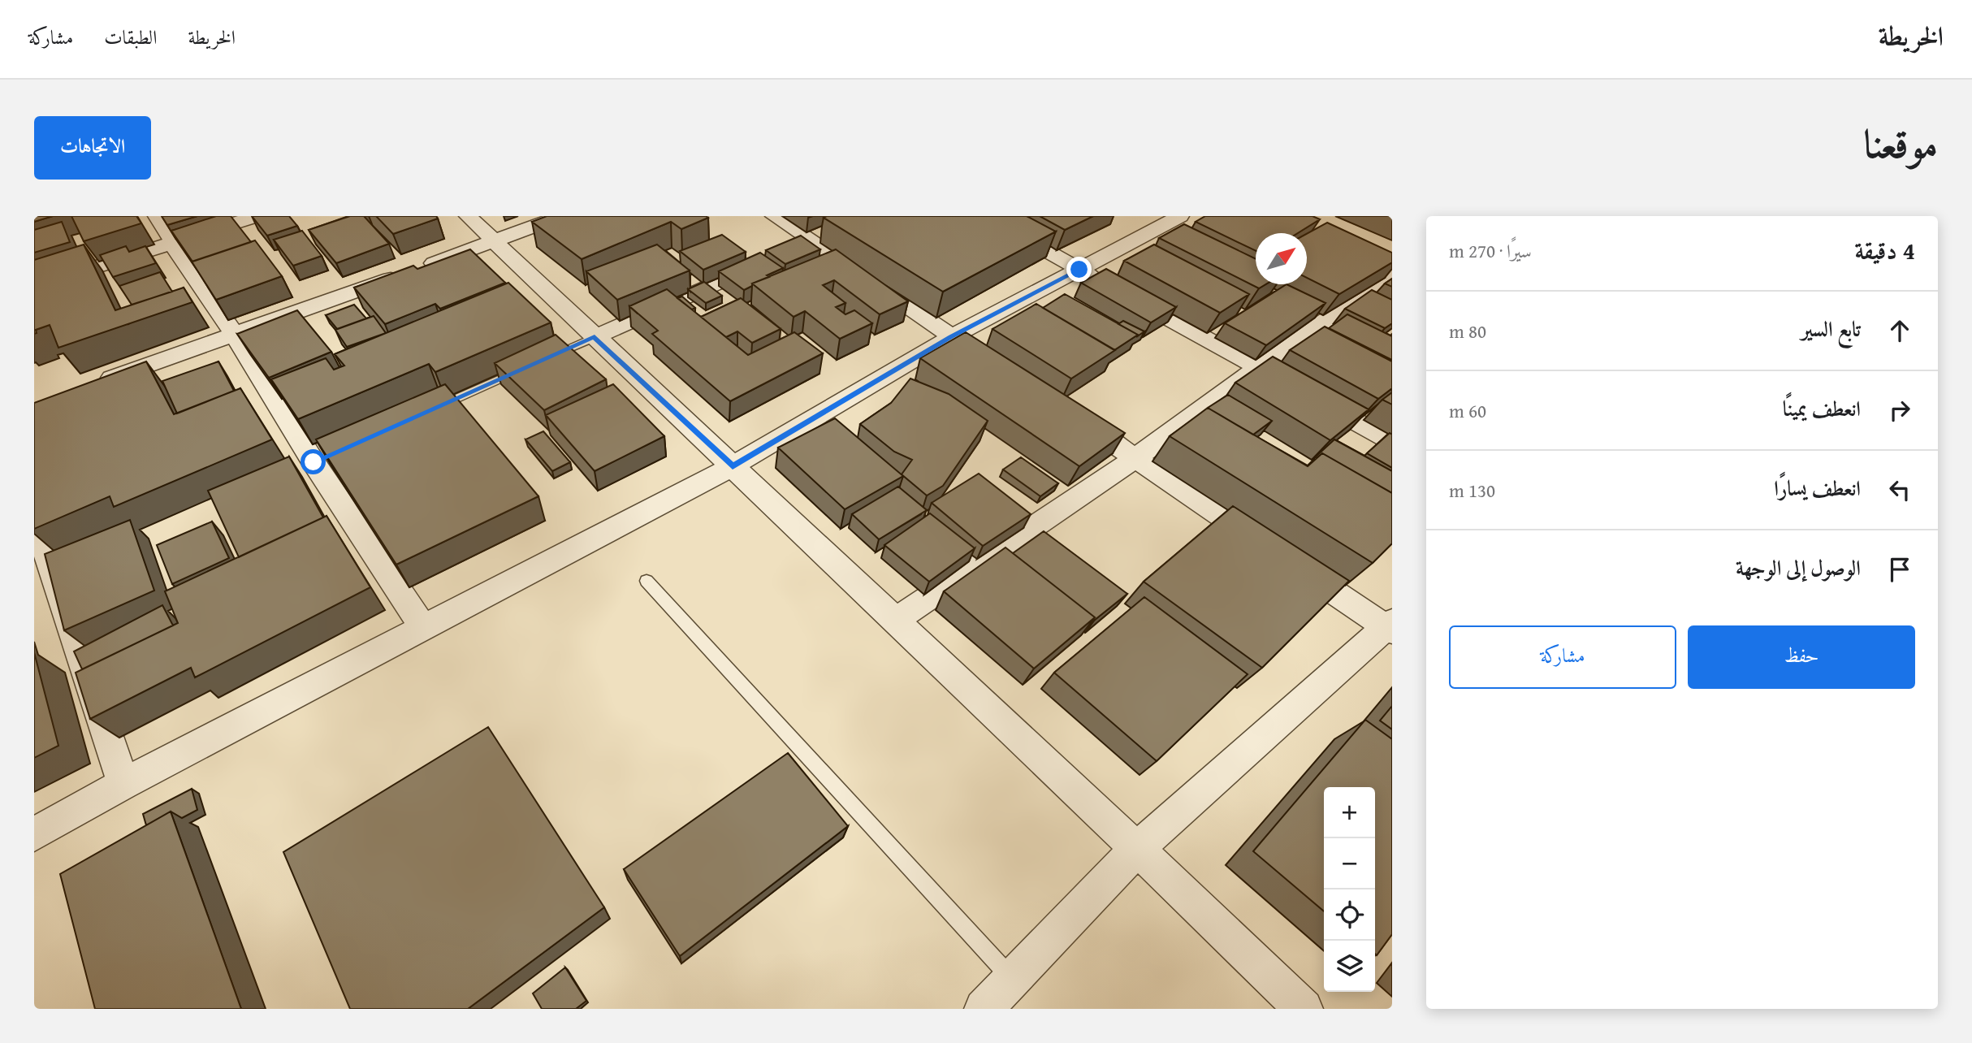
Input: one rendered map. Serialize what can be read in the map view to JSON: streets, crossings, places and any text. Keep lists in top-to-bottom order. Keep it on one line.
{"north":"top right","page":{"header":"الخريطة","nav":["الخريطة","الطبقات","مشاركة"],"title":"موقعنا","buttons":["الاتجاهات",["حفظ","مشاركة"]],"heading":["4 دقيقة","سيرًا · 270 m"],"list":[["تابع السير","80 m"],["انعطف يمينًا","60 m"],["انعطف يسارًا","130 m"],"الوصول إلى الوجهة"],"map_buttons":["+","−"]}}
